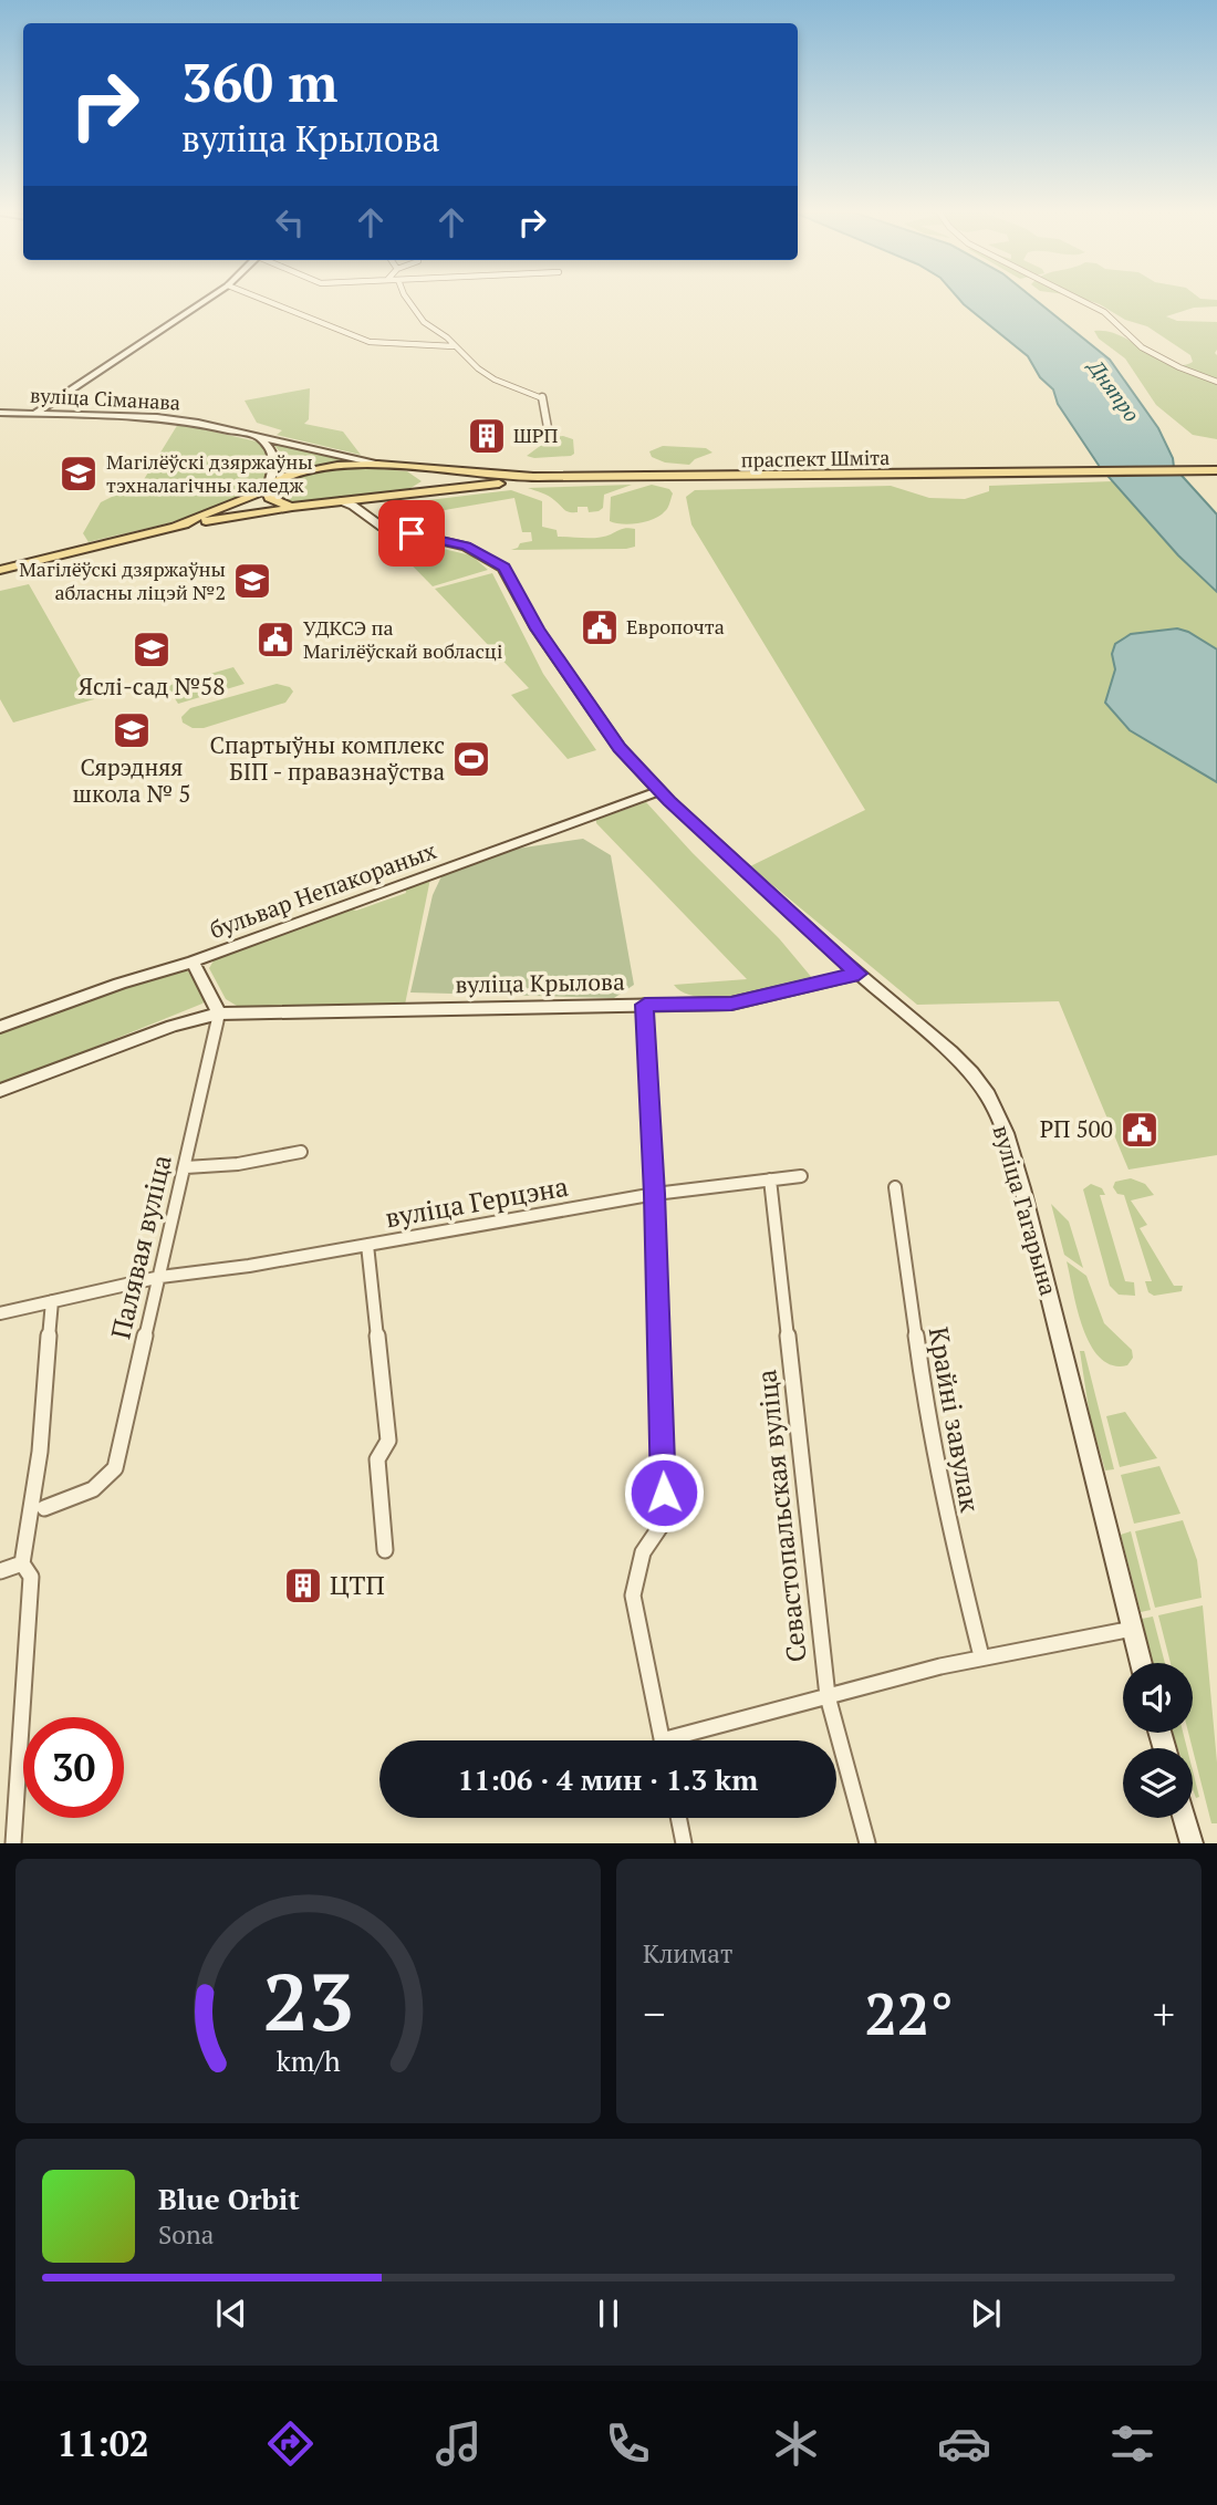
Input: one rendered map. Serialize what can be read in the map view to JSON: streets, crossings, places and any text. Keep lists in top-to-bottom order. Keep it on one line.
{"streets":{"main road":["вуліца Сіманава","праспект Шміта","бульвар Непакораных","вуліца Крылова","вуліца Гагарына"],"street":["вуліца Герцэна","Палявая вуліца","Крайні завулак","Севастопальская вуліца"]},"crossings":[["вуліца Сіманава","праспект Шміта"],["праспект Шміта","вуліца Гагарына"],["бульвар Непакораных","вуліца Гагарына"],["вуліца Крылова","вуліца Гагарына"],["вуліца Крылова","Палявая вуліца"],["вуліца Герцэна","Палявая вуліца"],["вуліца Герцэна","Севастопальская вуліца"]],"water":["Дняпро"],"places":{"building":["ШРП","ЦТП"],"school or university":["Магілёўскі дзяржаўны тэхналагічны каледж","Магілёўскі дзяржаўны абласны ліцэй №2","Яслі-сад №58","Сярэдняя школа № 5"],"public building":["Европочта","УДКСЭ па Магілёўскай вобласці","РП 500"],"sports":["Спартыўны комплекс БІП - правазнаўства"]},"page":{"turn":["360 m","вуліца Крылова"],"limit":"30","trip":"11:06 · 4 мин · 1.3 km","tile":"Климат","heat":["−","22°","+"],"song":["Blue Orbit","Sona"],"tabs":"11:02","gauge":["23","km/h"]}}
